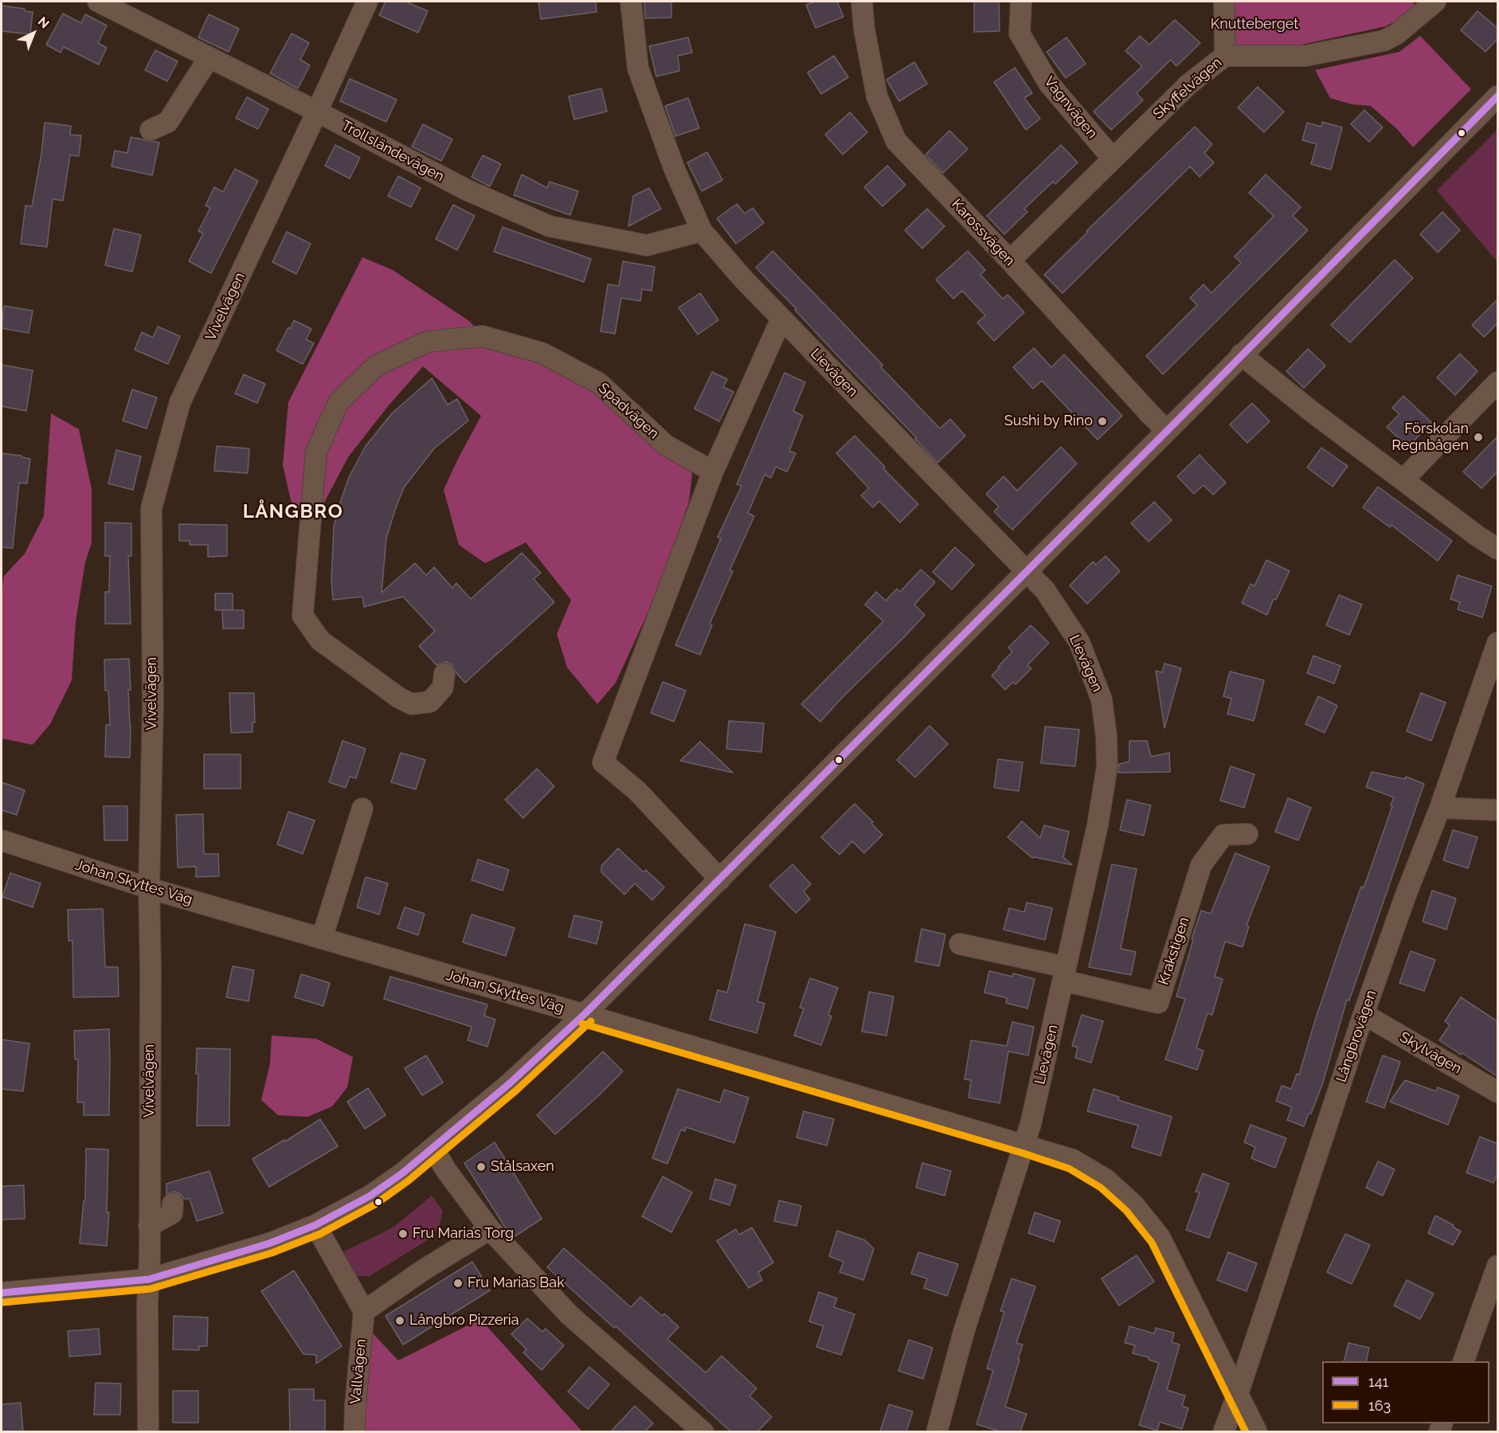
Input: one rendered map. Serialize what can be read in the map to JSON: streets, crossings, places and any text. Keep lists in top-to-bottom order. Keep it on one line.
{"streets":{"street":["Skyffelvägen","Vagnvägen","Trollsländevägen","Karossvägen","Vivelvägen","Lievägen","Spadvägen","Johan Skyttes Väg","Krakstigen","Långbrovägen","Skylvägen","Vallvägen"]},"crossings":[["Skyffelvägen","Vagnvägen"],["Skyffelvägen","Karossvägen"],["Trollsländevägen","Vivelvägen"],["Trollsländevägen","Lievägen"],["Vivelvägen","Johan Skyttes Väg"],["Lievägen","Johan Skyttes Väg"],["Lievägen","Krakstigen"],["Johan Skyttes Väg","Långbrovägen"],["Långbrovägen","Skylvägen"]],"districts":["LÅNGBRO"],"parks":["Knutteberget"],"places":["Sushi by Rino","Förskolan Regnbågen","Stålsaxen","Fru Marias Torg","Fru Marias Bak","Långbro Pizzeria"],"lines":["transit line 141","transit line 163"],"legend":["141","163"],"north":"top right"}
